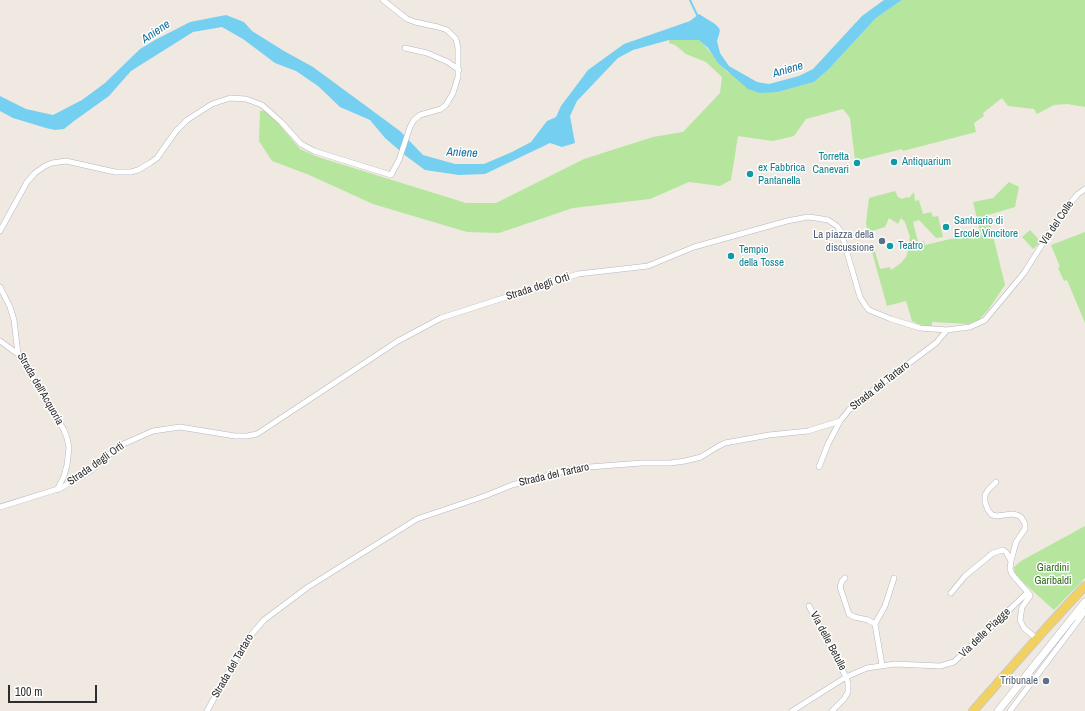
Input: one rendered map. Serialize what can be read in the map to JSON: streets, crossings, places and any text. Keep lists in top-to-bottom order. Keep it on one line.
{"streets":{"street":["Via del Colle","Strada degli Orti","Strada del Tartaro","Strada dell'Acquoria","Via delle Piagge","Via delle Betulle"]},"crossings":[["Via del Colle","Strada degli Orti"],["Strada degli Orti","Strada del Tartaro"],["Strada degli Orti","Strada dell'Acquoria"],["Via delle Piagge","Via delle Betulle"]],"water":["Aniene"],"parks":["Giardini Garibaldi"],"places":["Antiquarium","Torretta Canevari","ex Fabbrica Pantanella","Santuario di Ercole Vincitore","La piazza della discussione","Teatro","Tempio della Tosse","Tribunale"],"scale_bar":"100 m"}
